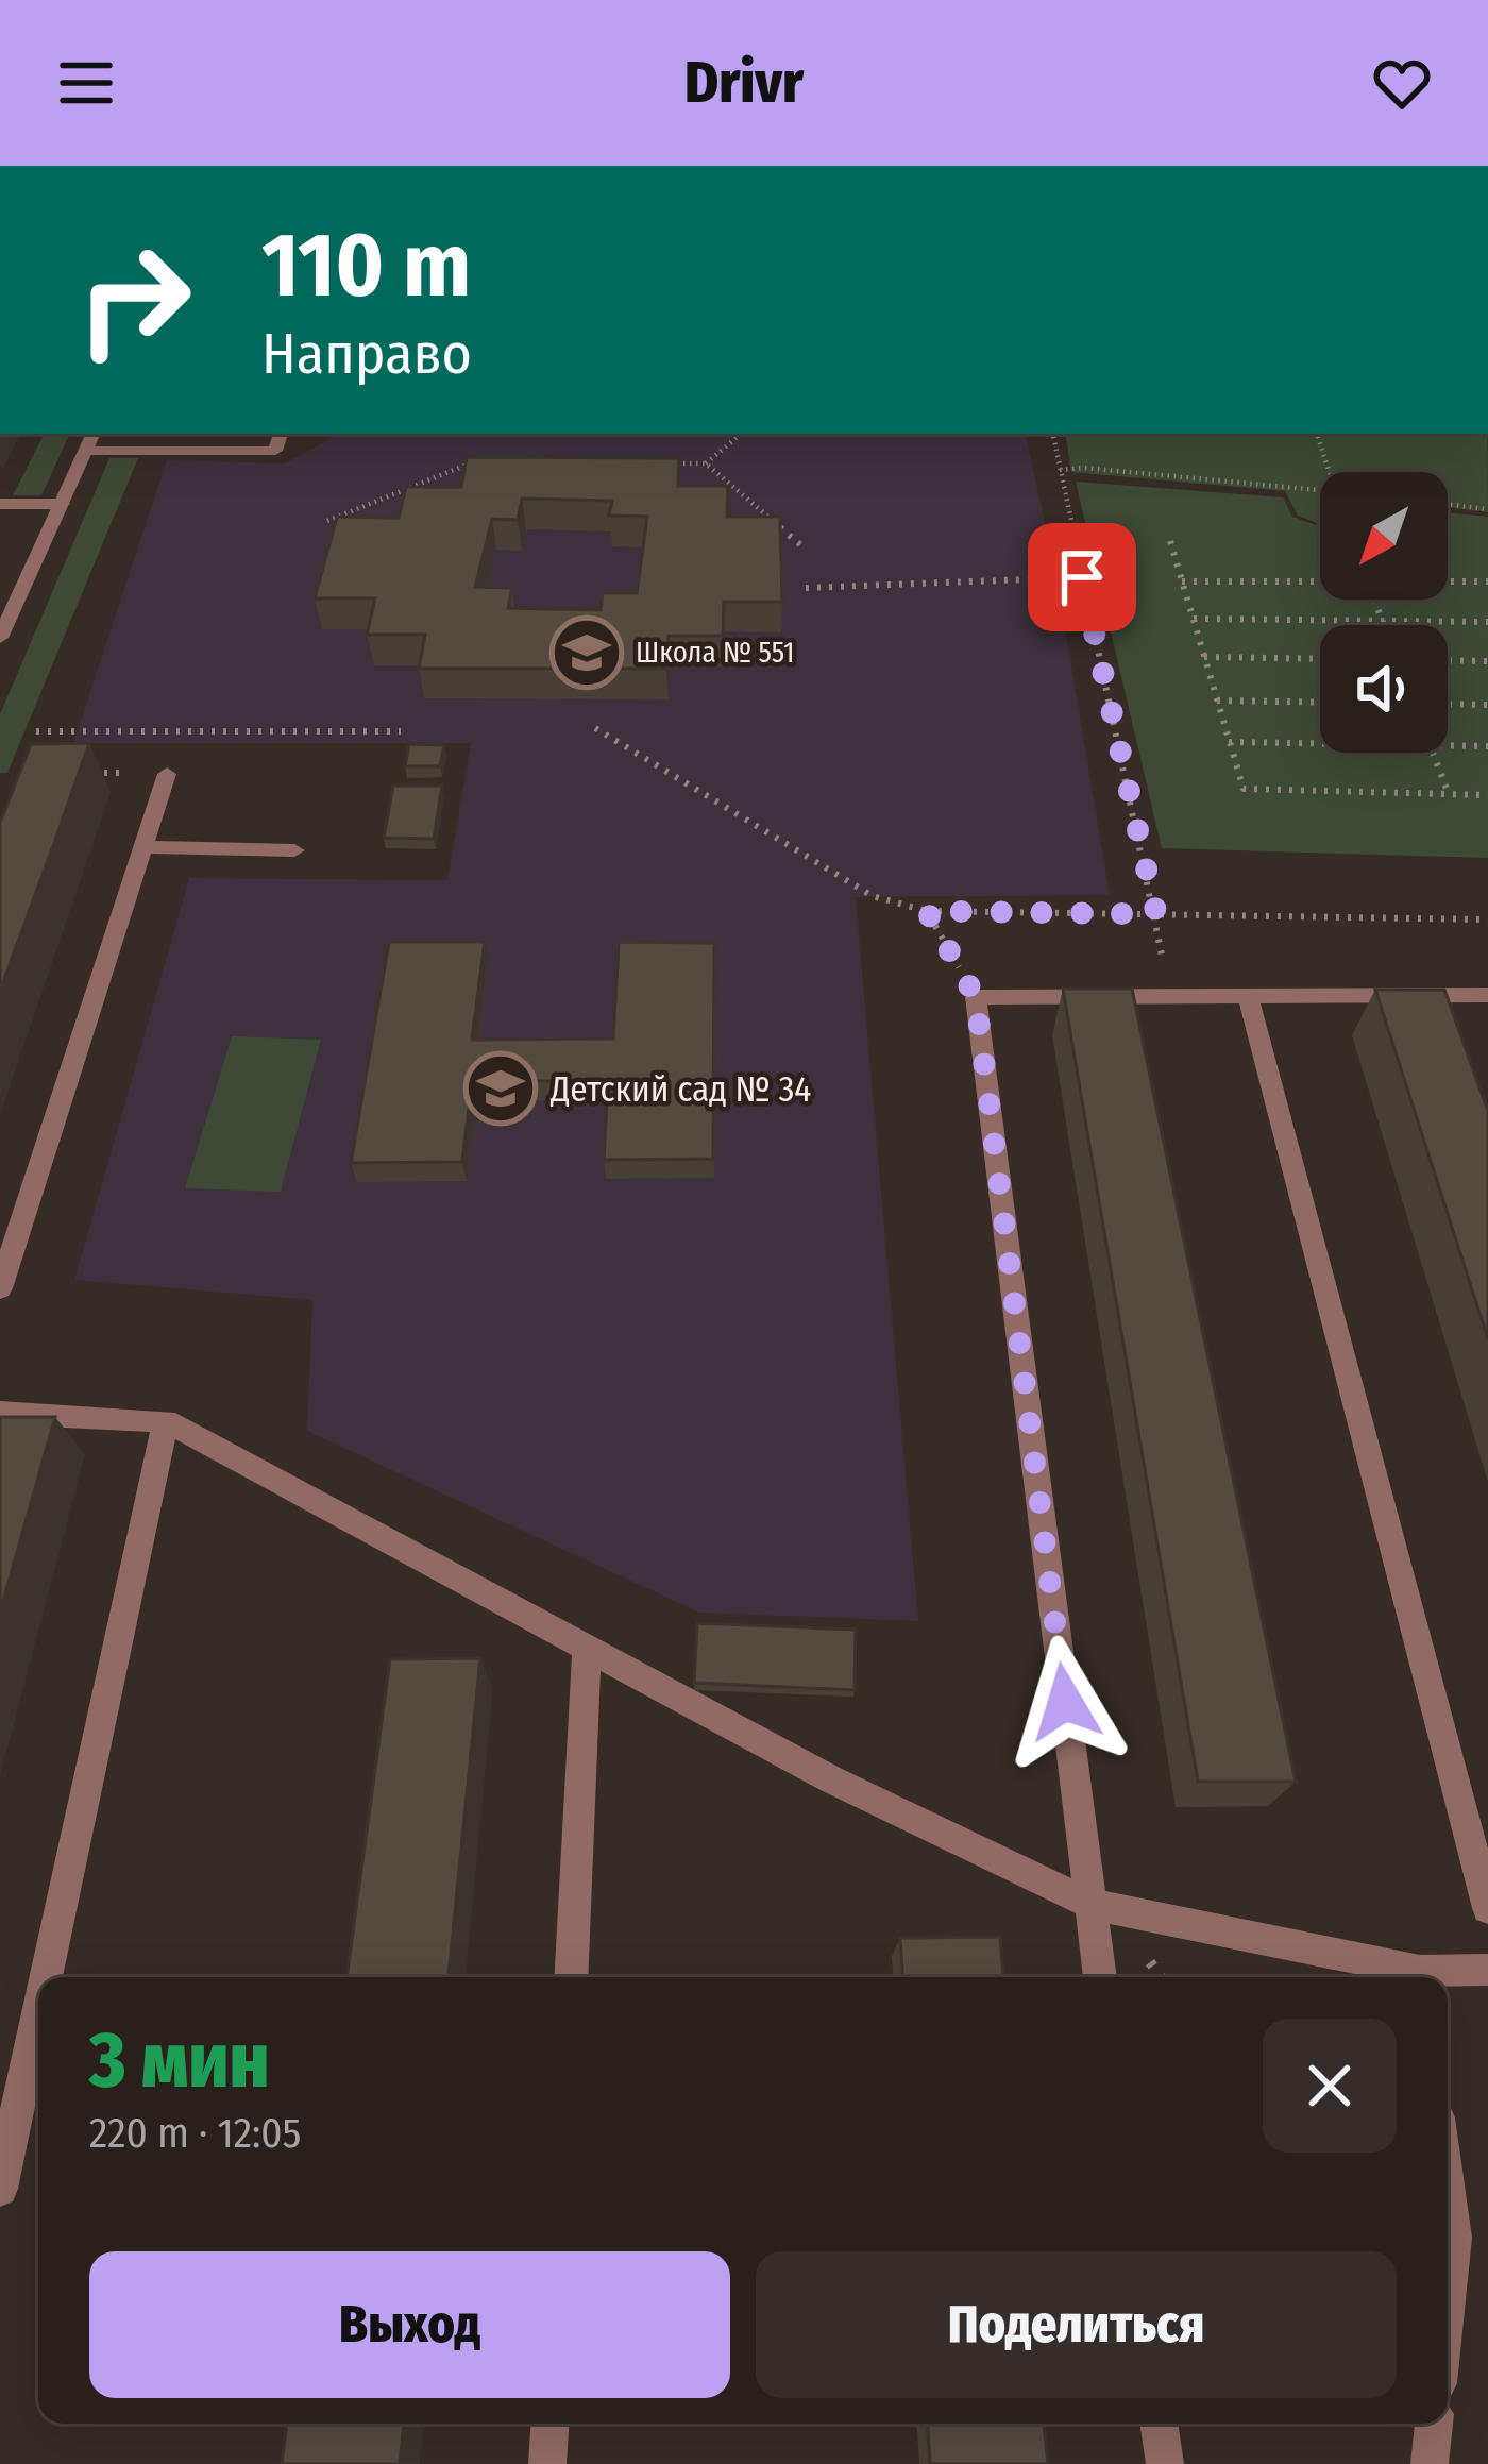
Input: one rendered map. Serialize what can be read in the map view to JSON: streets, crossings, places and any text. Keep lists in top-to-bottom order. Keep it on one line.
{"places":{"school or university":["Школа № 551","Детский сад № 34"]},"north":"bottom left","page":{"header":"Drivr","turn":["110 m","Направо"],"heading":["3 мин","220 m · 12:05"],"buttons":["Выход","Поделиться"]}}
